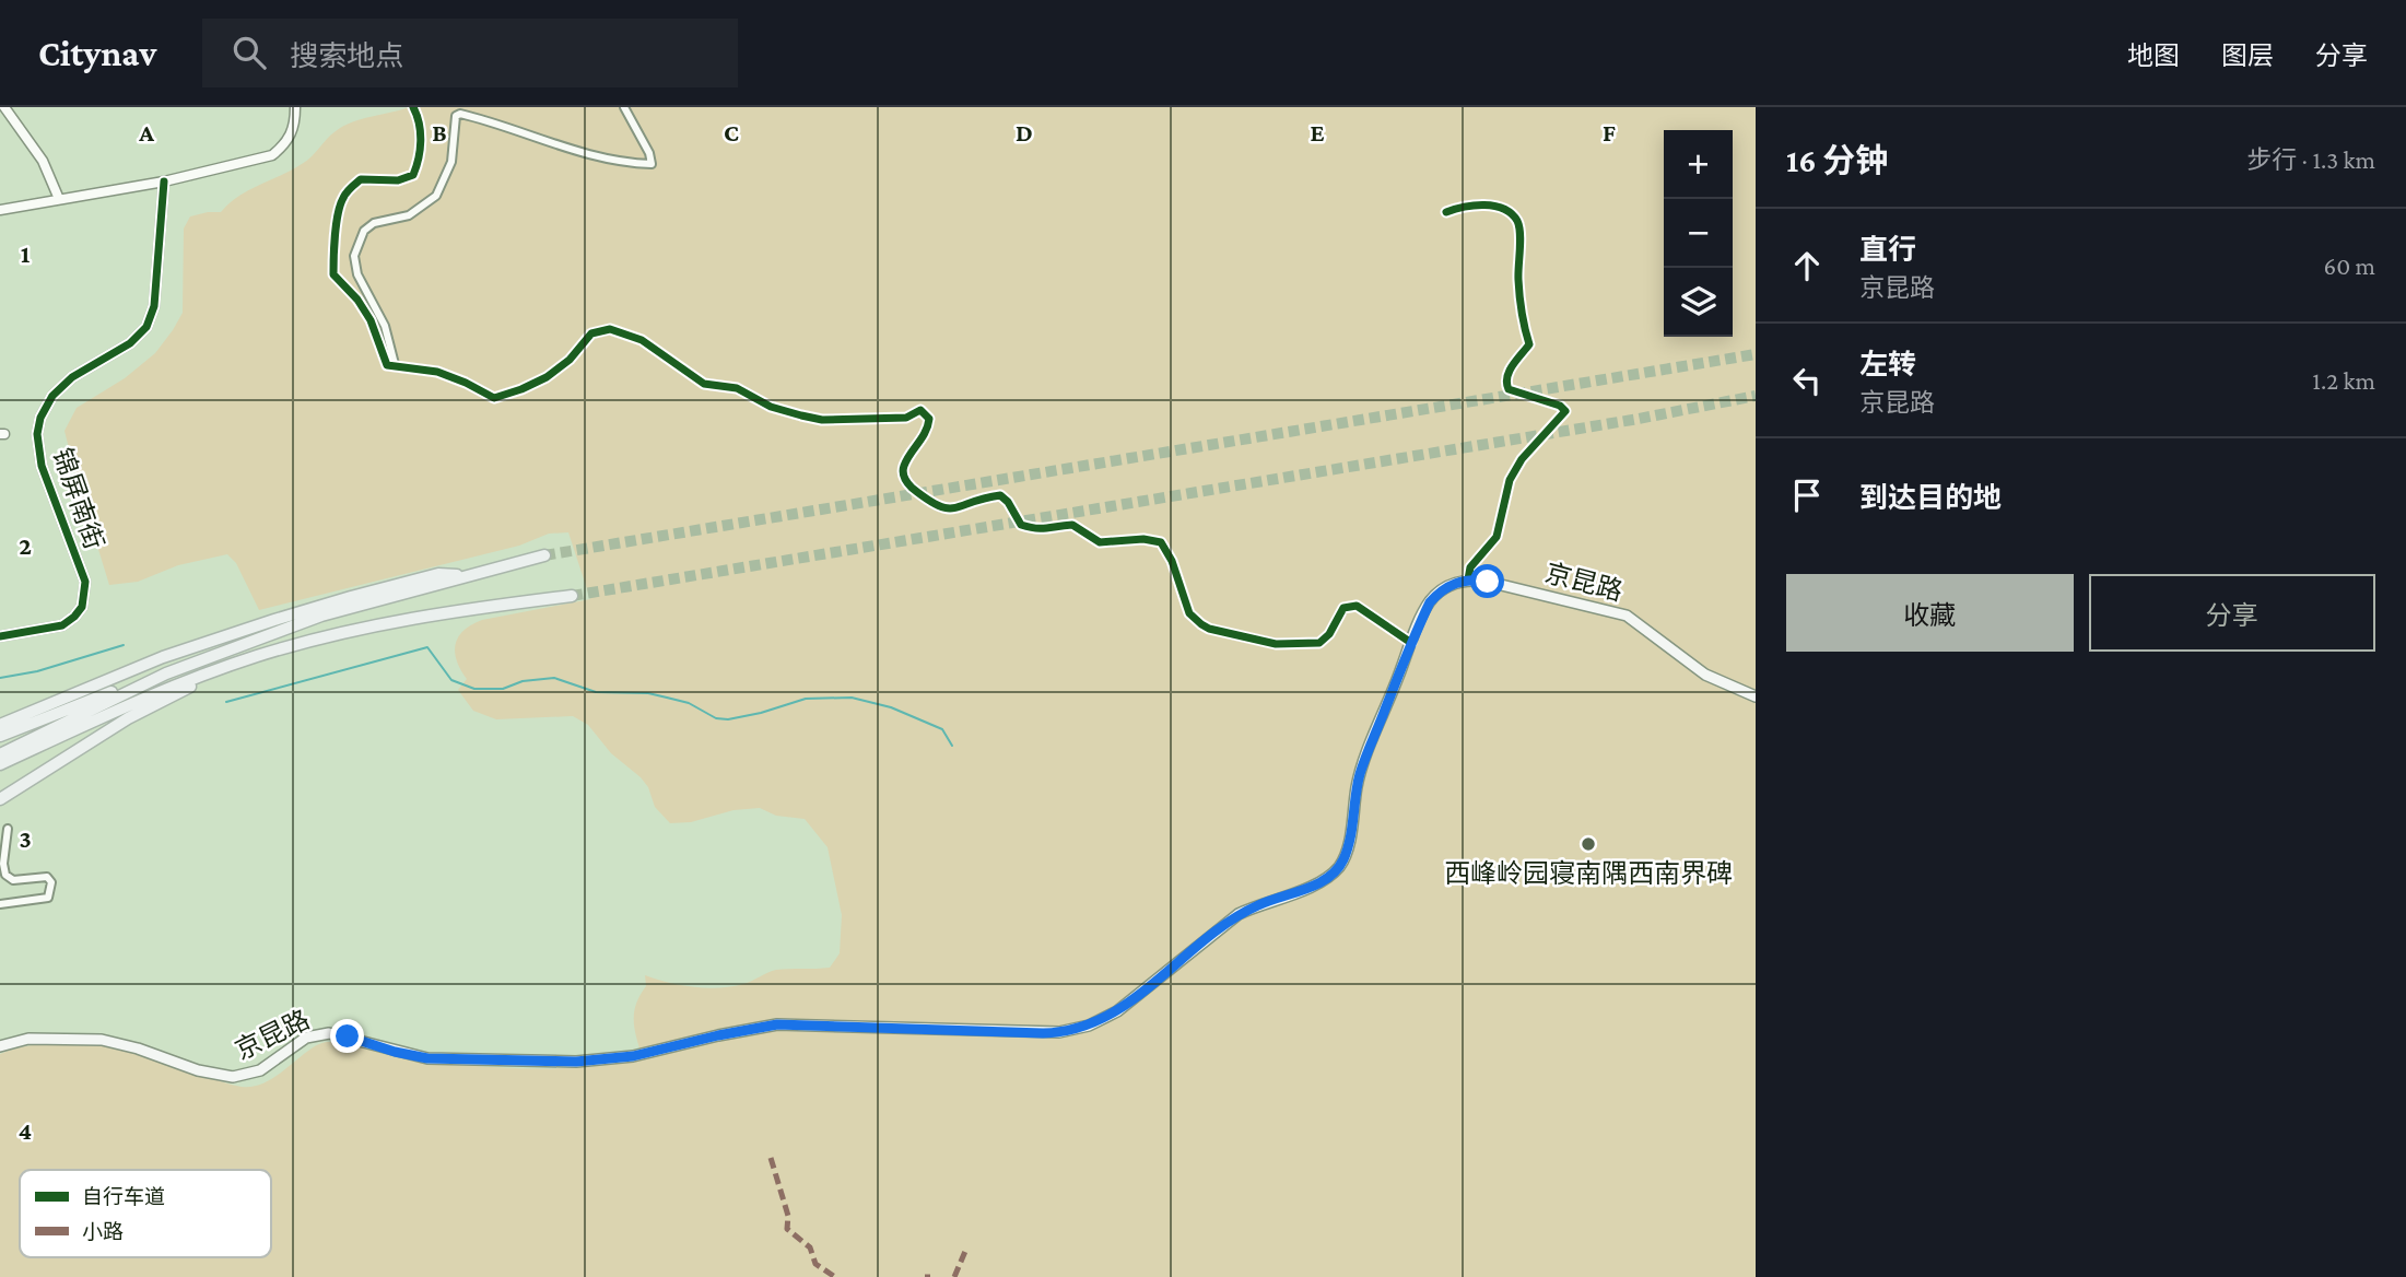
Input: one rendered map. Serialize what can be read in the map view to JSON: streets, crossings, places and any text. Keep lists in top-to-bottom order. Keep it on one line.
{"streets":{"main road":["京昆路"],"street":["锦屏南街"]},"places":["西峰岭园寝南隅西南界碑"],"legend":["自行车道","小路"],"page":{"header":"Citynav","search":"搜索地点","nav":["地图","图层","分享"],"heading":["16 分钟","步行 · 1.3 km"],"map_buttons":["+","−"],"list":[["直行","京昆路","60 m"],["左转","京昆路","1.2 km"],"到达目的地"],"buttons":["收藏","分享"]},"grid":{"columns":["A","B","C","D","E","F"],"rows":["1","2","3","4"]}}
